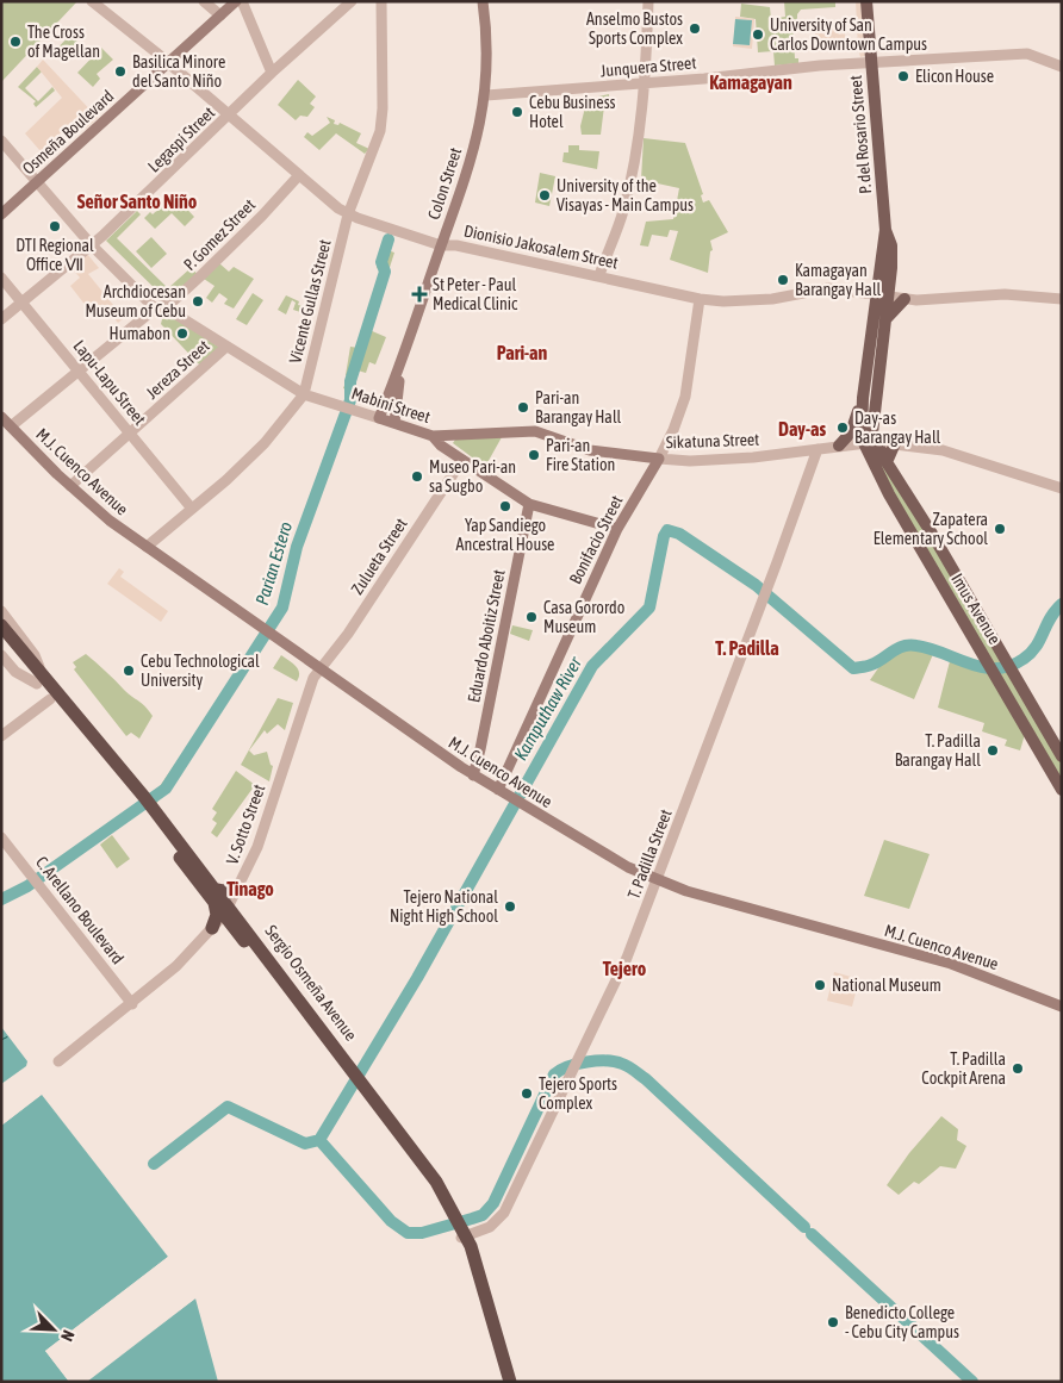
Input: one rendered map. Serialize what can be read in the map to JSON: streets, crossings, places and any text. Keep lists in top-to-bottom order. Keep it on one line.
{"streets":{"highway":["Sergio Osmeña Avenue"],"main road":["Osmeña Boulevard","P. del Rosario Street","Colon Street","Mabini Street","Sikatuna Street","M.J. Cuenco Avenue","Bonifacio Street","Imus Avenue","Eduardo Aboitiz Street"],"street":["Junquera Street","Legaspi Street","P. Gomez Street","Dionisio Jakosalem Street","Vicente Gullas Street","Jereza Street","Lapu-Lapu Street","Zulueta Street","V. Sotto Street","T. Padilla Street","C. Arellano Boulevard"]},"crossings":[["Junquera Street","P. del Rosario Street"],["Junquera Street","Colon Street"],["Osmeña Boulevard","Dionisio Jakosalem Street"],["P. del Rosario Street","Dionisio Jakosalem Street"],["P. del Rosario Street","Sikatuna Street"],["P. del Rosario Street","Imus Avenue"],["Legaspi Street","Dionisio Jakosalem Street"],["Legaspi Street","Lapu-Lapu Street"],["Colon Street","Dionisio Jakosalem Street"],["Colon Street","Mabini Street"],["P. Gomez Street","Dionisio Jakosalem Street"],["P. Gomez Street","Lapu-Lapu Street"],["P. Gomez Street","Mabini Street"],["P. Gomez Street","M.J. Cuenco Avenue"],["Dionisio Jakosalem Street","Vicente Gullas Street"],["Dionisio Jakosalem Street","Bonifacio Street"],["Vicente Gullas Street","Lapu-Lapu Street"],["Vicente Gullas Street","Mabini Street"],["Vicente Gullas Street","M.J. Cuenco Avenue"],["Jereza Street","Lapu-Lapu Street"],["Jereza Street","Mabini Street"],["Jereza Street","M.J. Cuenco Avenue"],["Mabini Street","Sikatuna Street"],["Mabini Street","Bonifacio Street"],["Mabini Street","Zulueta Street"],["Mabini Street","Eduardo Aboitiz Street"],["Sikatuna Street","Bonifacio Street"],["Sikatuna Street","Imus Avenue"],["Sikatuna Street","T. Padilla Street"],["M.J. Cuenco Avenue","Bonifacio Street"],["M.J. Cuenco Avenue","Zulueta Street"],["M.J. Cuenco Avenue","Eduardo Aboitiz Street"],["M.J. Cuenco Avenue","V. Sotto Street"],["M.J. Cuenco Avenue","T. Padilla Street"],["Zulueta Street","V. Sotto Street"],["V. Sotto Street","C. Arellano Boulevard"],["V. Sotto Street","Sergio Osmeña Avenue"],["T. Padilla Street","Sergio Osmeña Avenue"]],"districts":["Kamagayan","Señor Santo Niño","Pari-an","Day-as","T. Padilla","Tinago","Tejero"],"water":["Parian Estero","Kamputhaw River"],"places":{"other":["Anselmo Bustos Sports Complex","University of San Carlos Downtown Campus","The Cross of Magellan","Basilica Minore del Santo Niño","Elicon House","Cebu Business Hotel","University of the Visayas - Main Campus","DTI Regional Office Ⅶ","Kamagayan Barangay Hall","Archdiocesan Museum of Cebu","Humabon","Pari-an Barangay Hall","Day-as Barangay Hall","Pari-an Fire Station","Museo Pari-an sa Sugbo","Yap Sandiego Ancestral House","Zapatera Elementary School","Casa Gorordo Museum","Cebu Technological University","T. Padilla Barangay Hall","Tejero National Night High School","National Museum","T. Padilla Cockpit Arena","Tejero Sports Complex","Benedicto College - Cebu City Campus"],"health":["St Peter - Paul Medical Clinic"]},"north":"bottom right"}
